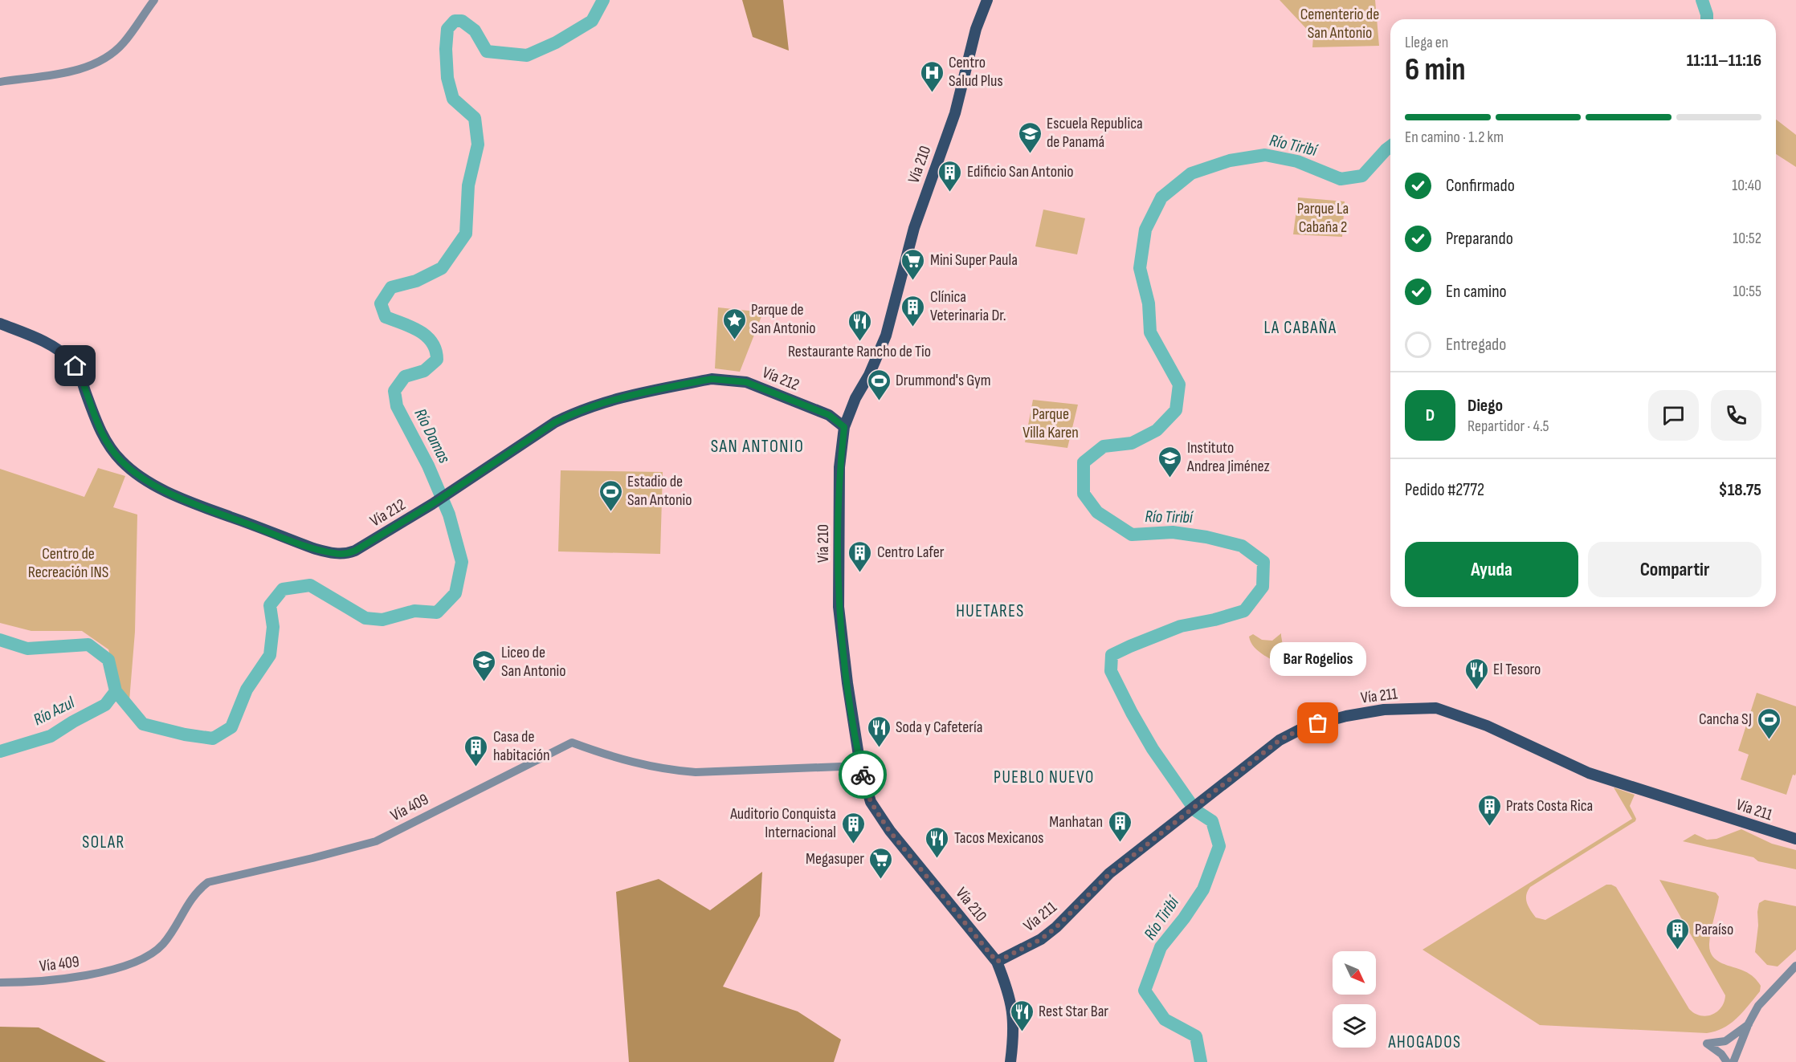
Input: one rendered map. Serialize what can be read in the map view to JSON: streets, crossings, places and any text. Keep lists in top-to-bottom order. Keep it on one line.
{"streets":{"main road":["Vía 210","Vía 212","Vía 211"],"street":["Vía 409"]},"crossings":[["Vía 210","Vía 212"],["Vía 210","Vía 211"],["Vía 210","Vía 409"]],"districts":["LA CABAÑA","SAN ANTONIO","HUETARES","PUEBLO NUEVO","SOLAR","AHOGADOS"],"water":["Río Tiribí","Río Damas","Río Azul"],"parks":["Cementerio de San Antonio","Parque La Cabaña 2","Parque Villa Karen","Centro de Recreación INS"],"places":{"hospital":["Centro Salud Plus"],"school or university":["Escuela Republica de Panamá","Instituto Andrea Jiménez","Liceo de San Antonio"],"building":["Edificio San Antonio","Clínica Veterinaria Dr.","Centro Lafer","Casa de habitación","Prats Costa Rica","Manhatan","Auditorio Conquista Internacional","Paraíso"],"supermarket":["Mini Super Paula","Megasuper"],"place":["Parque de San Antonio"],"restaurant":["Restaurante Rancho de Tio","El Tesoro","Soda y Cafetería","Tacos Mexicanos","Rest Star Bar"],"sports":["Drummond's Gym","Estadio de San Antonio","Cancha SJ"],"other":["Bar Rogelios"]},"north":"bottom right","page":{"heading":["6 min","Llega en","11:11–11:16"],"panel":["Diego","Repartidor · 4.5","Pedido #2772","$18.75"],"bar":"En camino · 1.2 km","list":[["Confirmado","10:40"],["Preparando","10:52"],["En camino","10:55"],"Entregado"],"round":"D","buttons":["Ayuda","Compartir"],"bubble":"Bar Rogelios"}}
